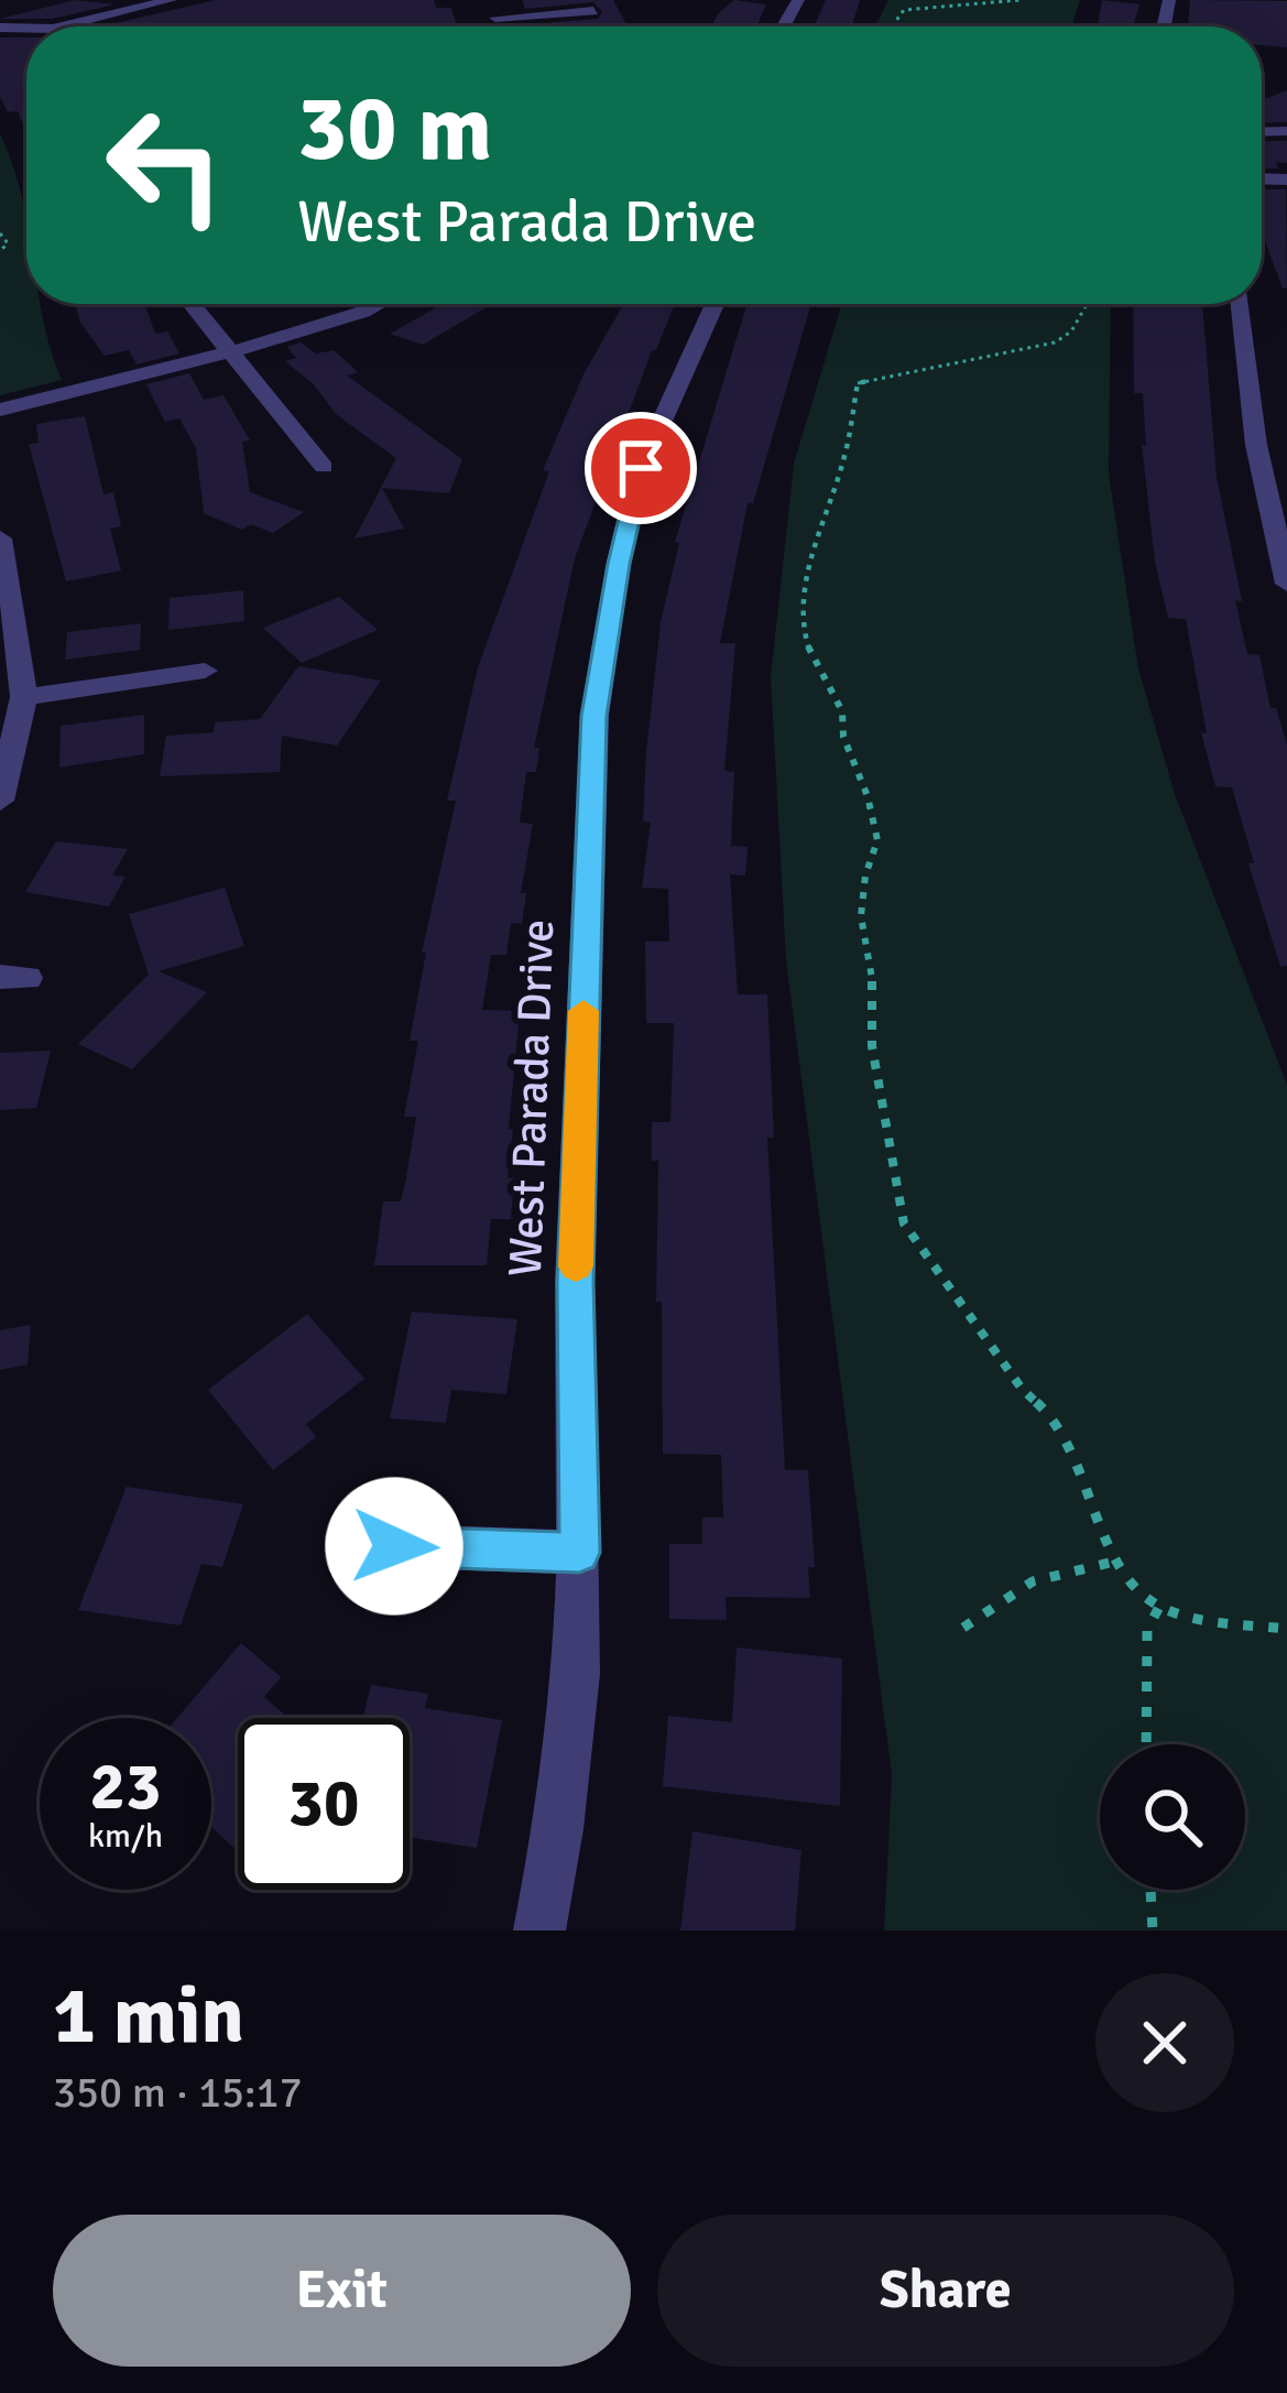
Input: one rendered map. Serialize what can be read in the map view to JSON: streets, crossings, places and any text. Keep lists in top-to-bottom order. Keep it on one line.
{"streets":{"street":["West Parada Drive"]},"page":{"turn":["30 m","West Parada Drive"],"speed":"23 km/h","limit":"30","heading":["1 min","350 m · 15:17"],"buttons":["Exit","Share"]}}
